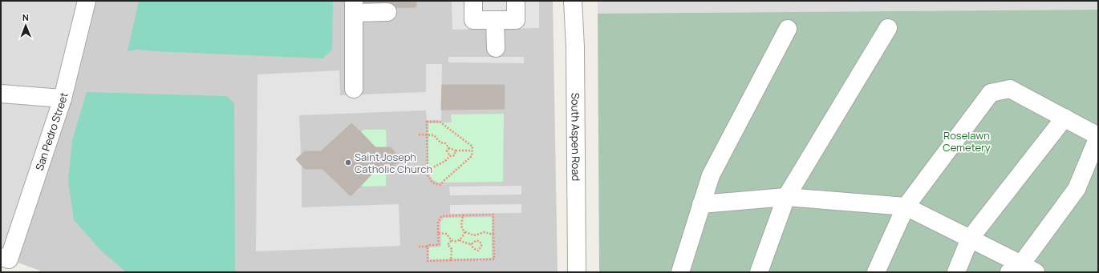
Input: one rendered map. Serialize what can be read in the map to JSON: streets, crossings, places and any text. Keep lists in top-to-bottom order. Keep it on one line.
{"streets":{"street":["San Pedro Street","South Aspen Road"]},"parks":["Roselawn Cemetery"],"places":["Saint Joseph Catholic Church"],"north":"top"}
